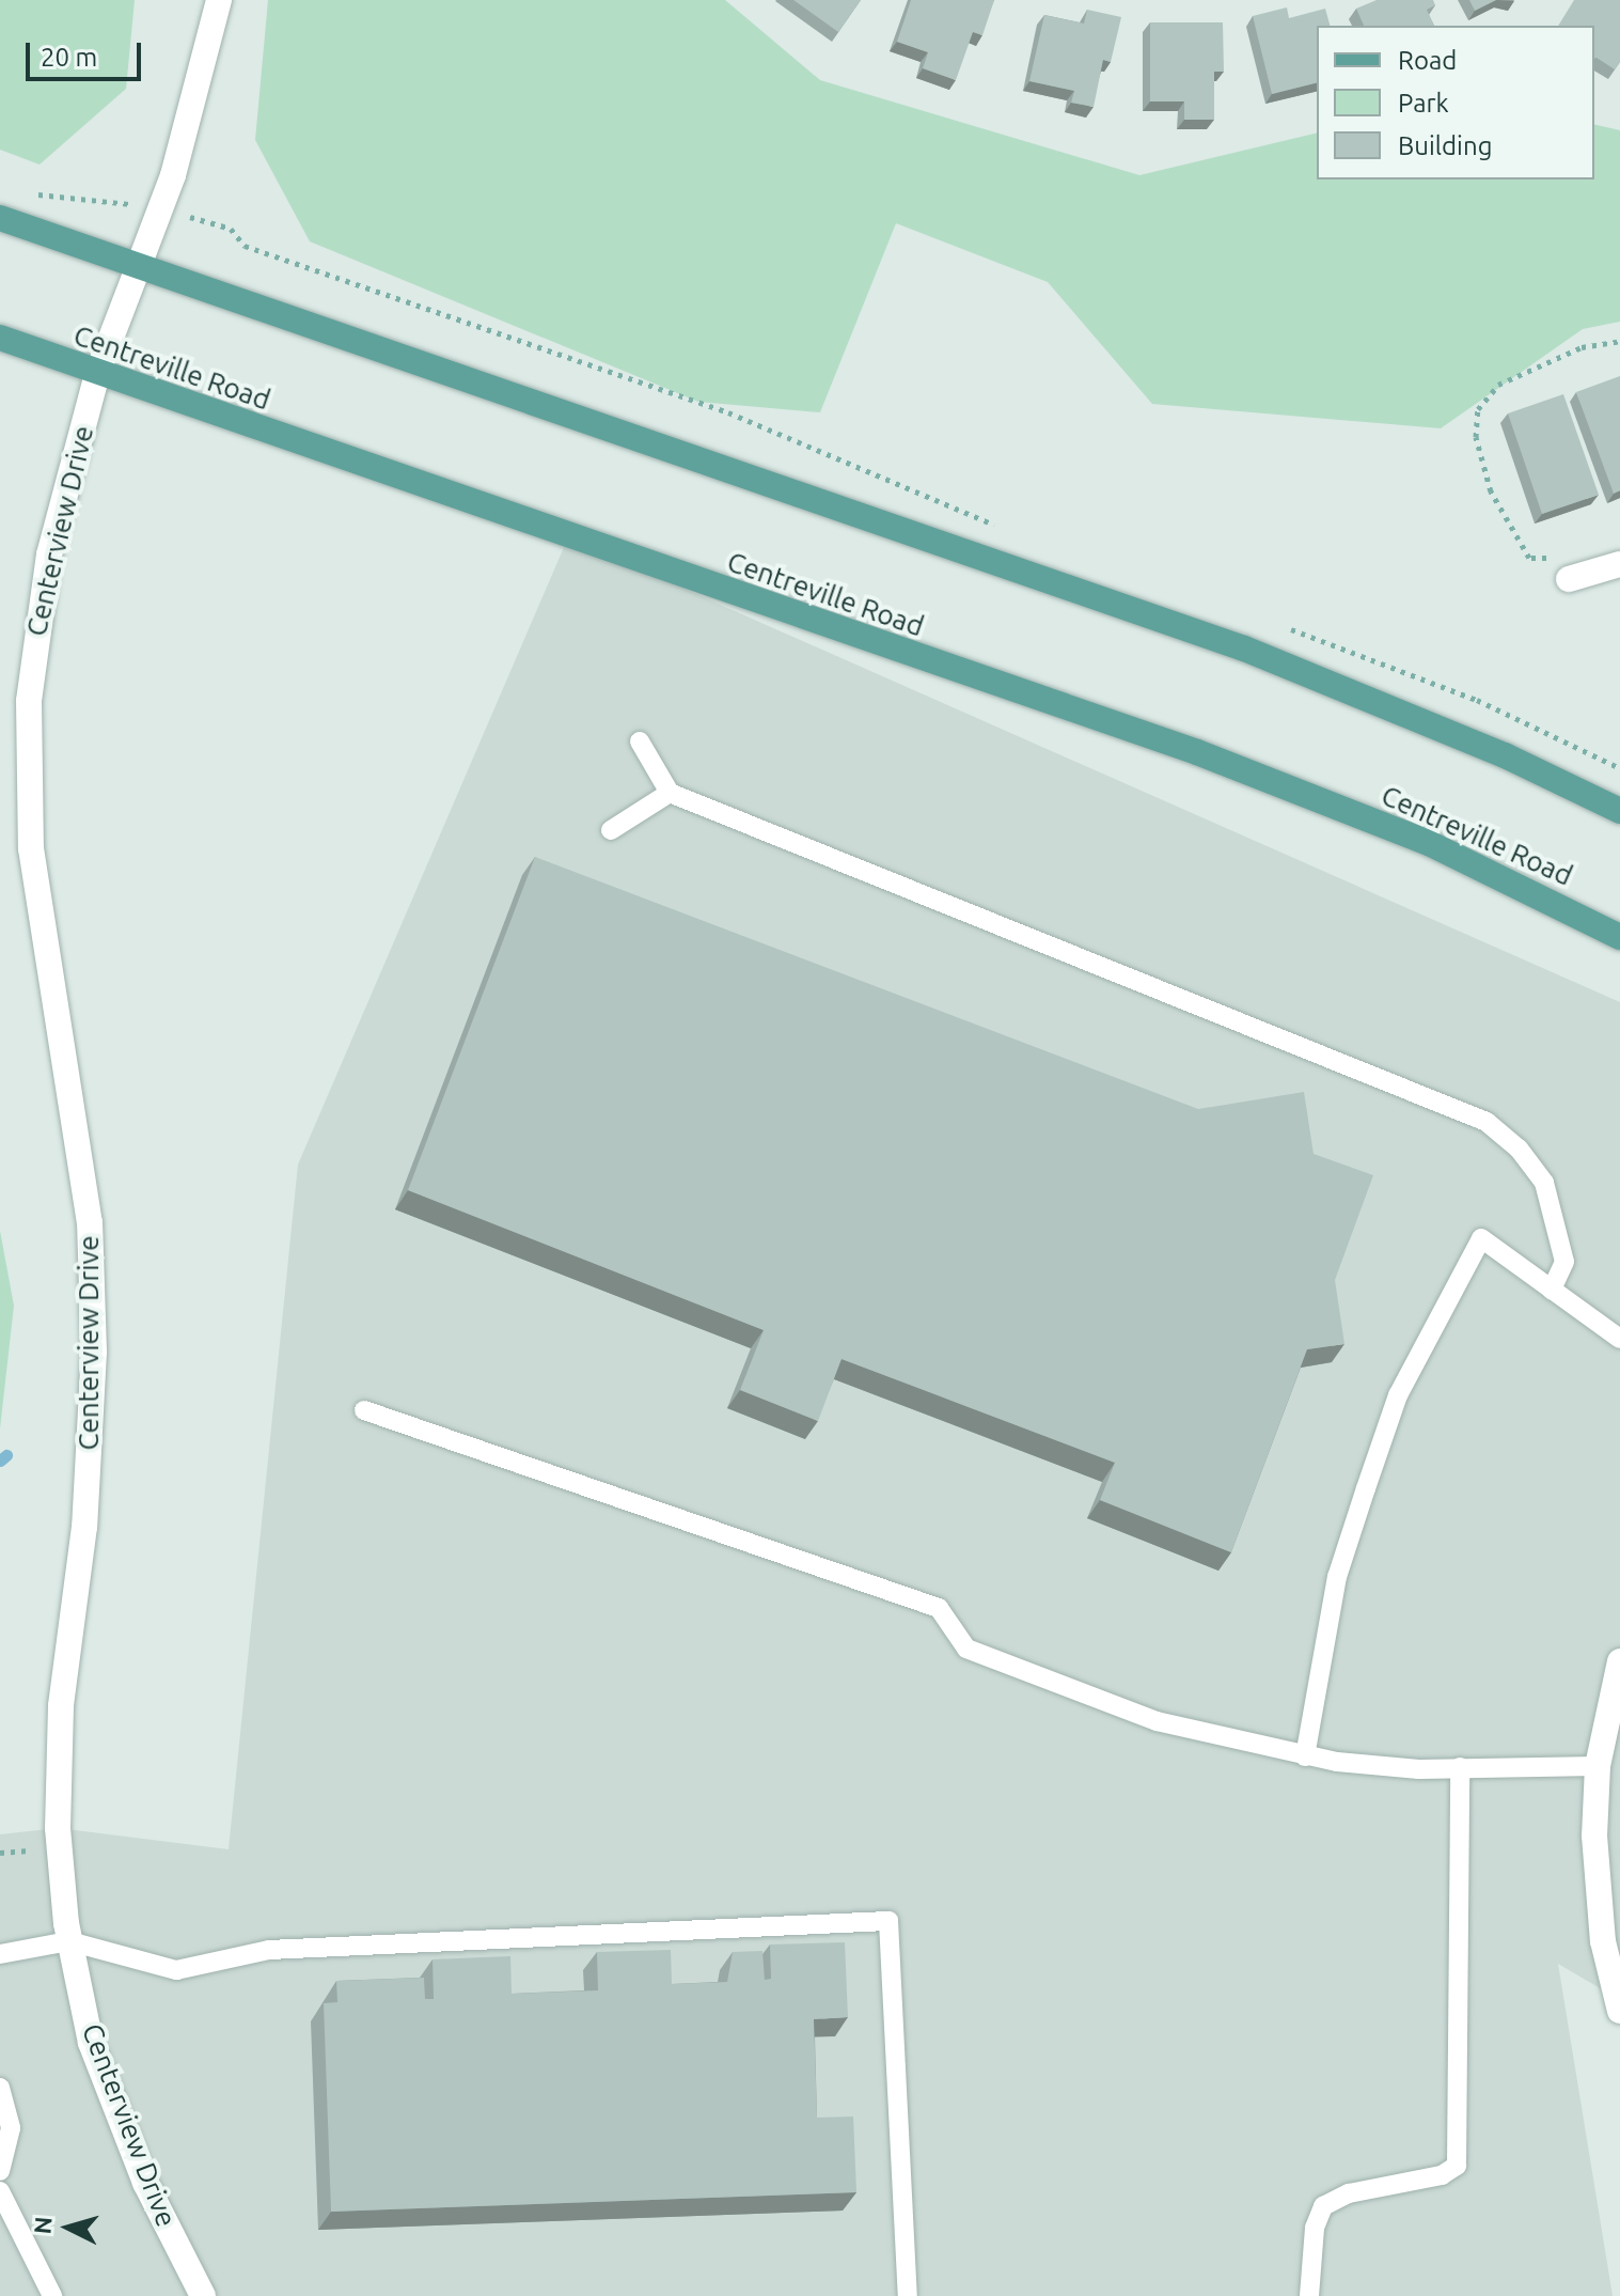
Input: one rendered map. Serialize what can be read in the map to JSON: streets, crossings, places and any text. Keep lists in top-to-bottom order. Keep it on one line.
{"streets":{"main road":["Centreville Road"],"street":["Centerview Drive"]},"crossings":[["Centreville Road","Centerview Drive"]],"legend":["Road","Park","Building"],"scale_bar":"20 m","north":"left"}
